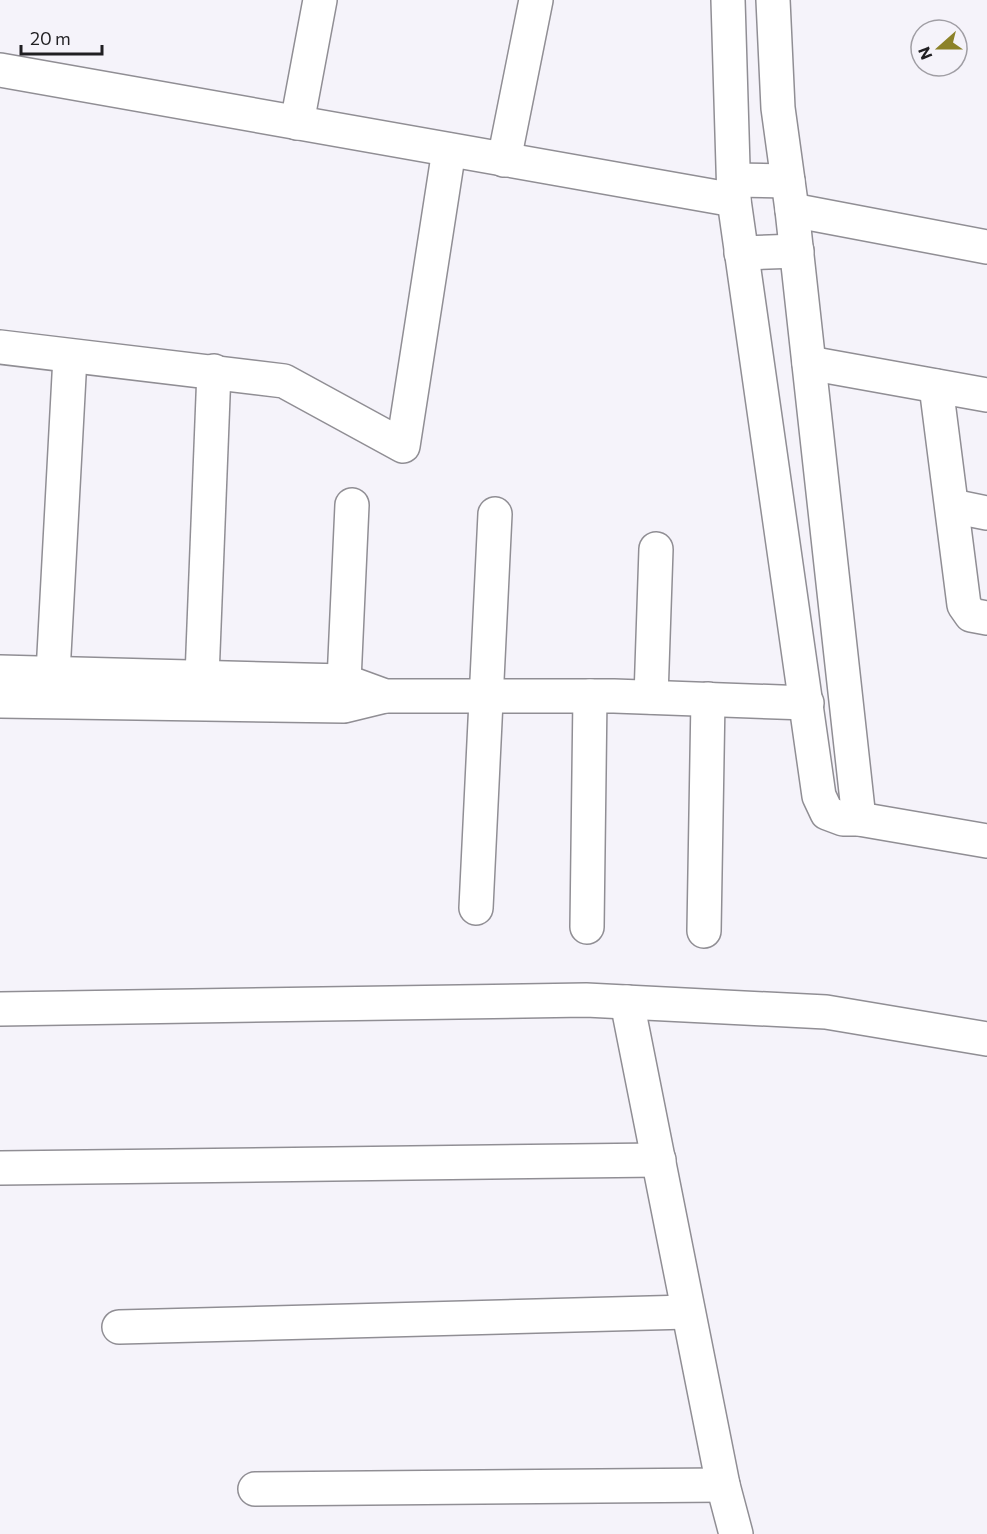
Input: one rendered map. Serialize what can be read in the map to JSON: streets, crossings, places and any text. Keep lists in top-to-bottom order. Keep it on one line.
{"scale_bar":"20 m","north":"left"}
